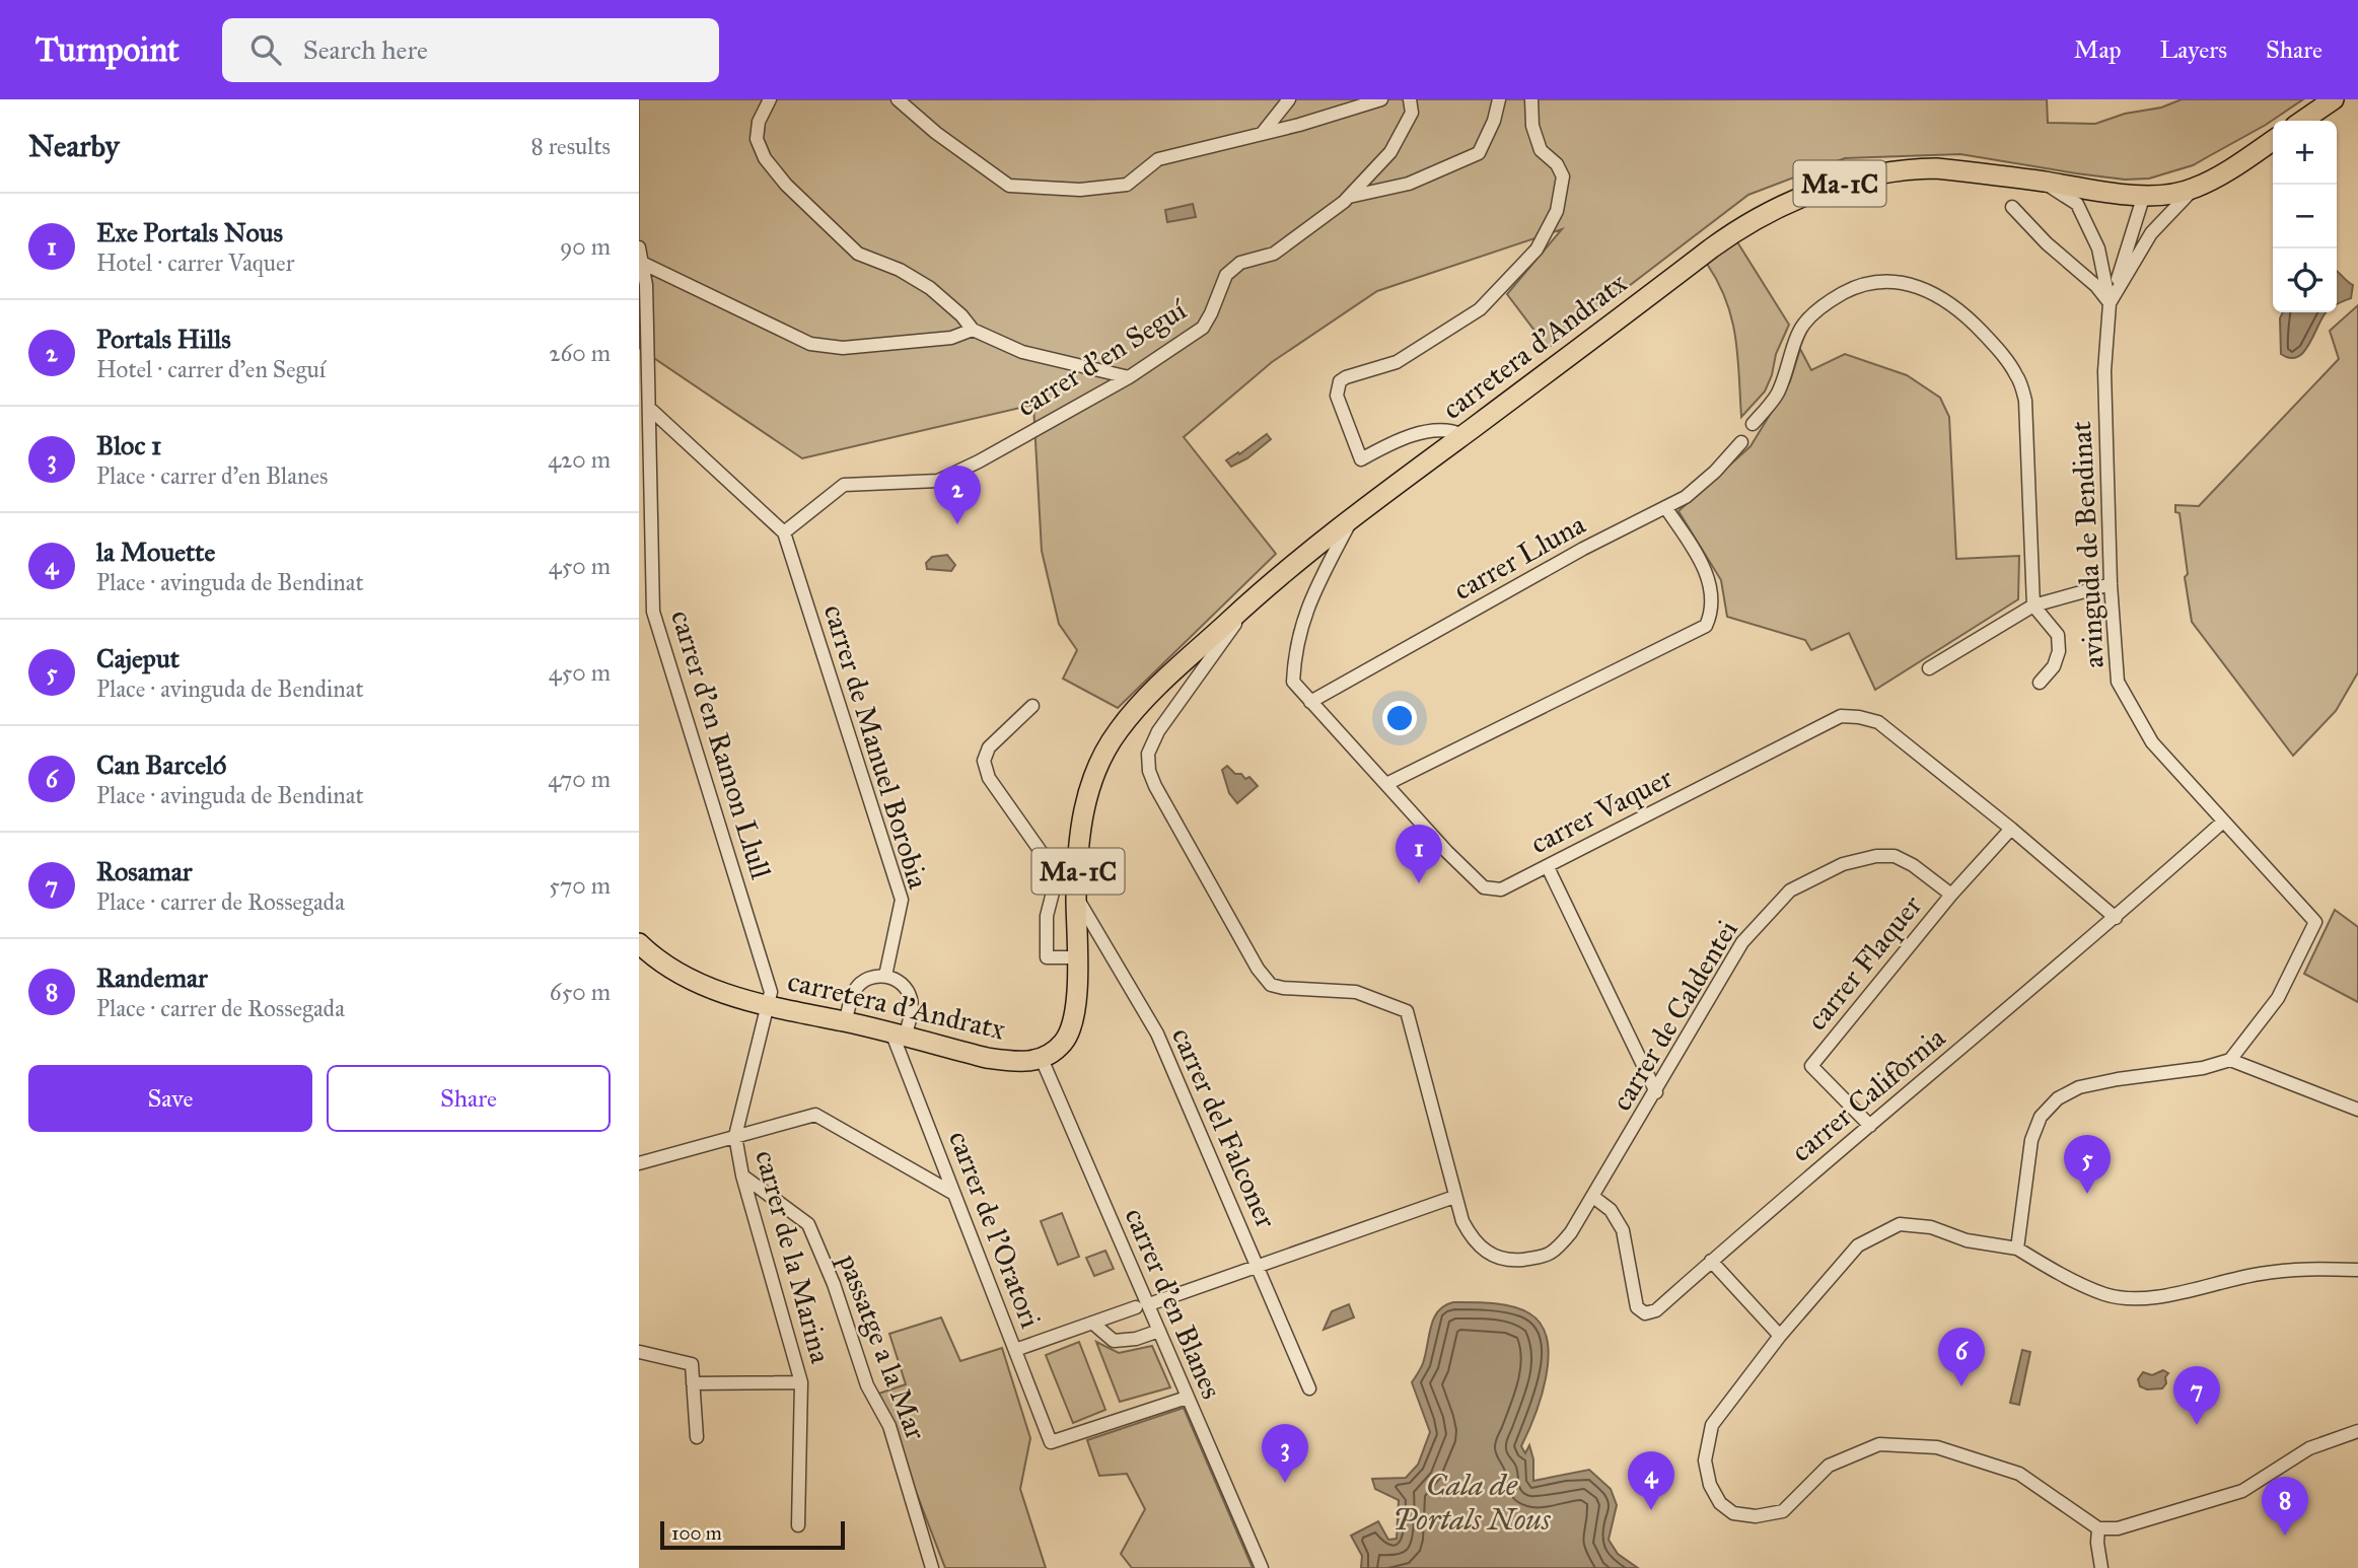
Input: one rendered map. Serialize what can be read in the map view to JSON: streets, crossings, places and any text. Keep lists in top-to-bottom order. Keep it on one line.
{"streets":{"main road":["Ma-1C","carretera d'Andratx"],"street":["carrer d'en Seguí","avinguda de Bendinat","carrer Lluna","carrer d'en Ramon Llull","carrer de Manuel Borobia","carrer Vaquer","carrer Flaquer","carrer de Caldentei","carrer Califòrnia","carrer del Falconer","carrer de l'Oratori","carrer de la Marina","carrer d'en Blanes","passatge a la Mar"]},"crossings":[["carretera d'Andratx","avinguda de Bendinat"],["carretera d'Andratx","carrer d'en Ramon Llull"],["carretera d'Andratx","carrer de Manuel Borobia"],["carretera d'Andratx","carrer Vaquer"],["carretera d'Andratx","carrer del Falconer"],["carretera d'Andratx","carrer de l'Oratori"],["carretera d'Andratx","carrer de la Marina"],["carretera d'Andratx","carrer d'en Blanes"],["carrer d'en Seguí","carrer de Manuel Borobia"],["avinguda de Bendinat","carrer Califòrnia"],["carrer Lluna","carrer Vaquer"],["carrer d'en Ramon Llull","carrer de la Marina"],["carrer de Manuel Borobia","carrer de l'Oratori"],["carrer Vaquer","carrer Flaquer"],["carrer Vaquer","carrer Califòrnia"],["carrer Flaquer","carrer de Caldentei"],["carrer Flaquer","carrer Califòrnia"],["carrer de Caldentei","carrer Califòrnia"],["carrer de l'Oratori","carrer d'en Blanes"],["carrer de la Marina","passatge a la Mar"]],"water":["Cala de Portals Nous"],"scale_bar":"100 m","page":{"header":"Turnpoint","search":"Search here","nav":["Map","Layers","Share"],"heading":["Nearby","8 results"],"map_buttons":["+","−"],"list":[{"mark":"1","name":"Exe Portals Nous","note":"Hotel · carrer Vaquer","value":"90 m"},{"mark":"2","name":"Portals Hills","note":"Hotel · carrer d'en Seguí","value":"260 m"},{"mark":"3","name":"Bloc 1","note":"Place · carrer d'en Blanes","value":"420 m"},{"mark":"4","name":"la Mouette","note":"Place · avinguda de Bendinat","value":"450 m"},{"mark":"5","name":"Cajeput","note":"Place · avinguda de Bendinat","value":"450 m"},{"mark":"6","name":"Can Barceló","note":"Place · avinguda de Bendinat","value":"470 m"},{"mark":"7","name":"Rosamar","note":"Place · carrer de Rossegada","value":"570 m"},{"mark":"8","name":"Randemar","note":"Place · carrer de Rossegada","value":"650 m"}],"pins":["2","1","5","6","7","3","4","8"],"buttons":["Save","Share"],"scale":"100 m"}}
